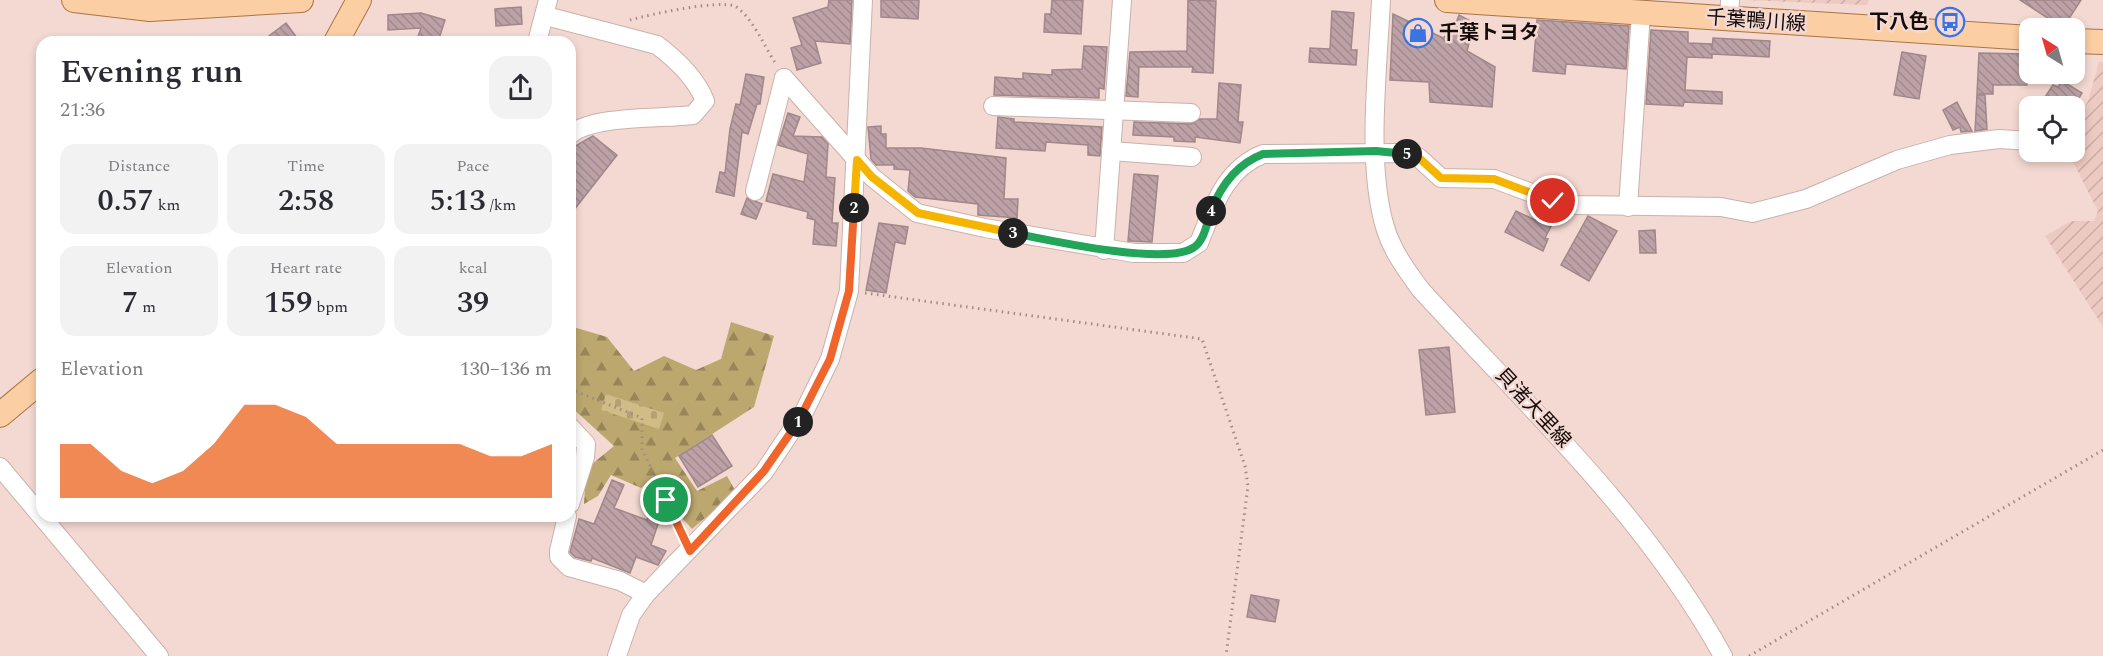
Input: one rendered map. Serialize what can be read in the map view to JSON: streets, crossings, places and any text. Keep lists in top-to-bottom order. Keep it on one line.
{"streets":{"main road":["千葉鴨川線"],"street":["貝渚大里線"]},"places":{"bus stop":["下八色"],"shop":["千葉トヨタ"]},"north":"top left","page":{"heading":["Evening run","21:36"],"stats":[["Distance","0.57 km"],["Time","2:58"],["Pace","5:13 /km"],["Elevation","7 m"],["Heart rate","159 bpm"],["kcal","39"]],"pins":["5","2","4","3","1"],"chart":["Elevation","130–136 m"]}}
